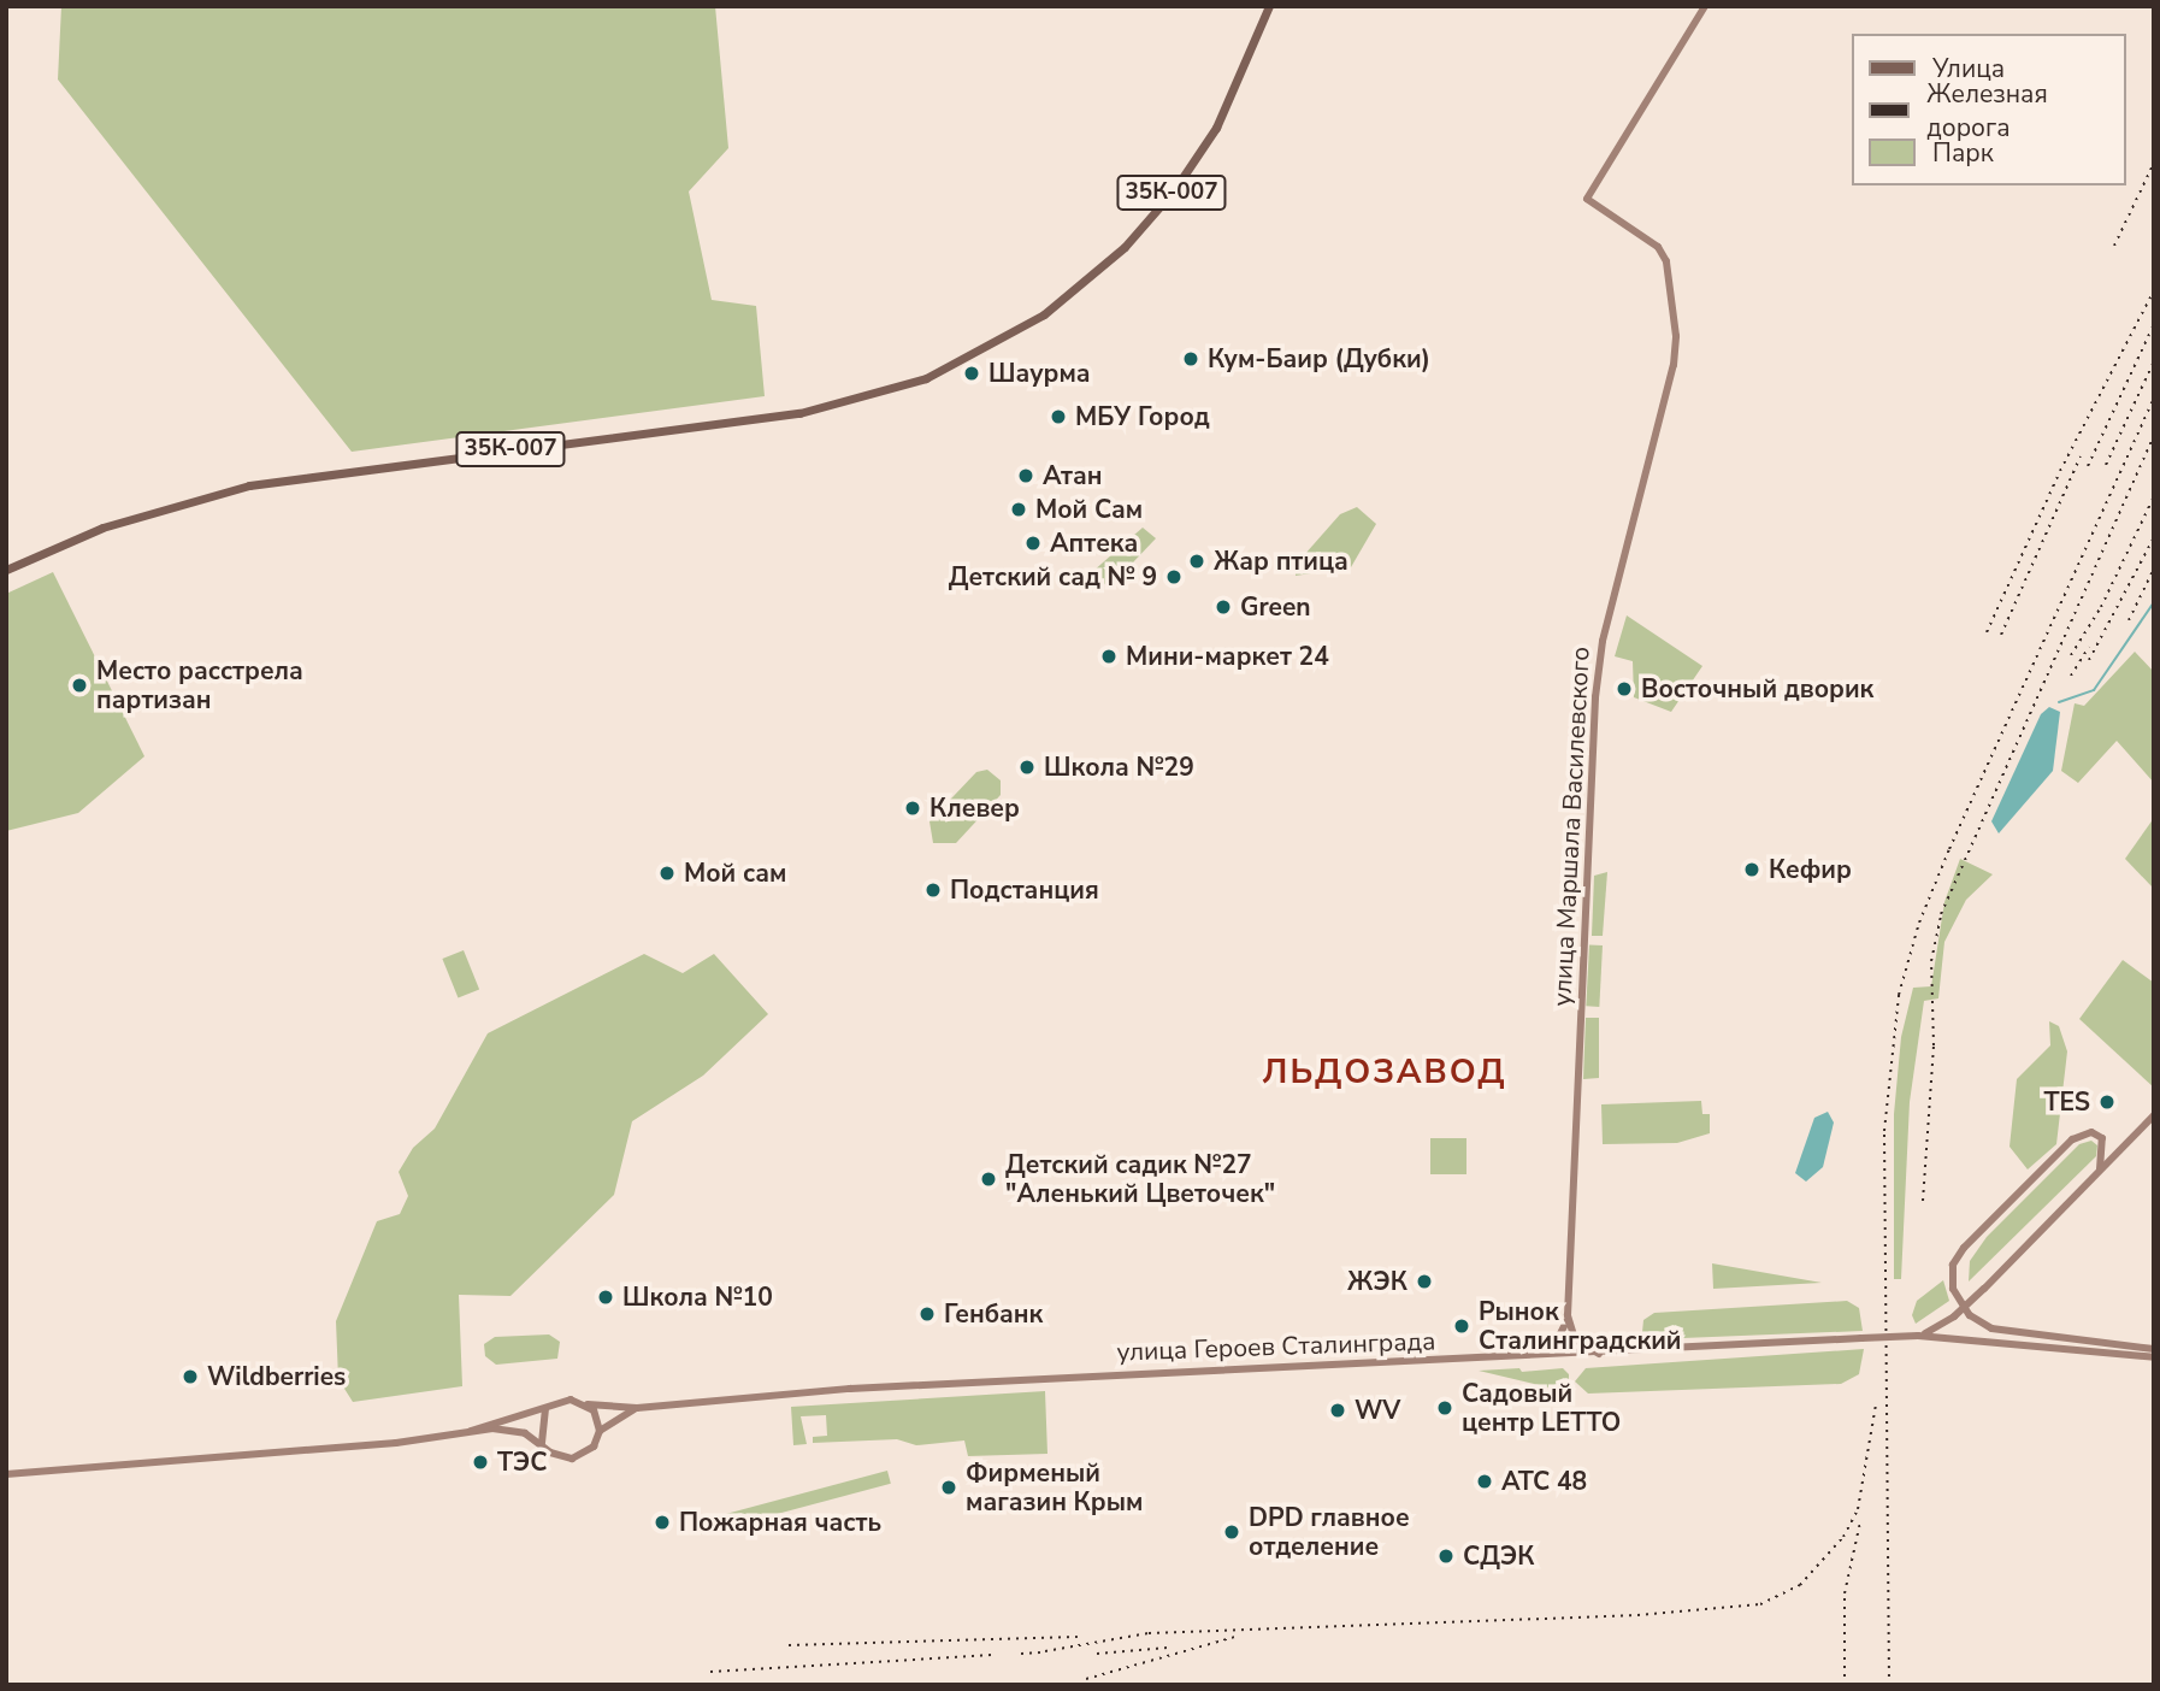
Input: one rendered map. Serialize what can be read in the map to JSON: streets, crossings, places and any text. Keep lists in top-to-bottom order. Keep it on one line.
{"streets":{"main road":["35К-007","улица Маршала Василевского","улица Героев Сталинграда"]},"districts":["ЛЬДОЗАВОД"],"places":["Кум-Баир (Дубки)","Шаурма","МБУ Город","Атан","Мой Сам","Аптека","Жар птица","Детский сад № 9","Green","Мини-маркет 24","Место расстрела партизан","Восточный дворик","Школа №29","Клевер","Кефир","Мой сам","Подстанция","TES","Детский садик №27 \"Аленький Цветочек\"","ЖЭК","Школа №10","Генбанк","Рынок Сталинградский","Wildberries","Садовый центр LETTO","WV","ТЭС","АТС 48","Фирменый магазин Крым","Пожарная часть","DPD главное отделение","СДЭК"],"legend":["Улица","Железная дорога","Парк"]}
